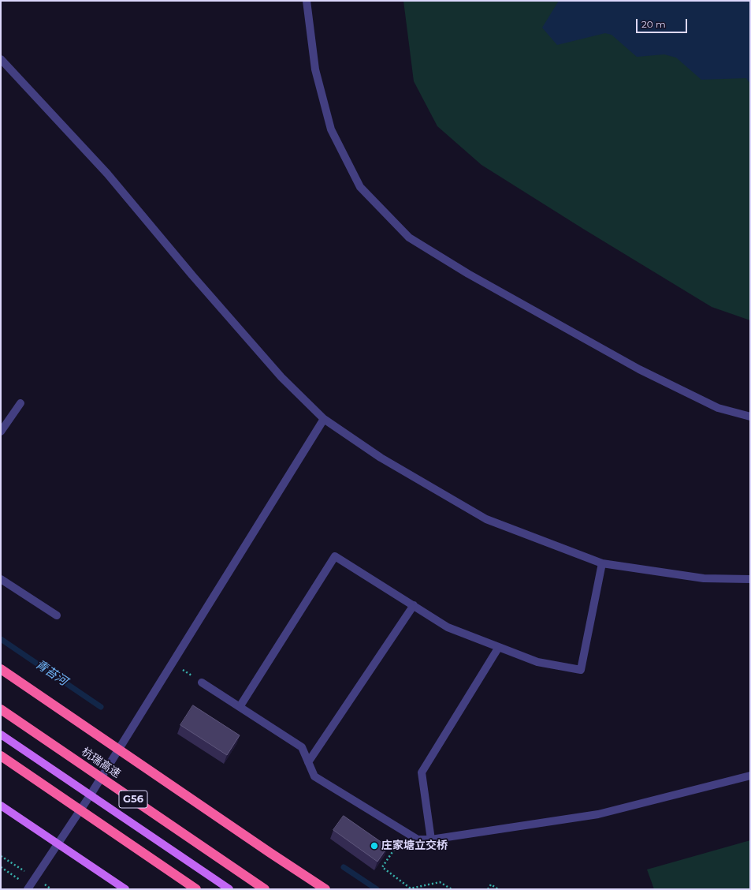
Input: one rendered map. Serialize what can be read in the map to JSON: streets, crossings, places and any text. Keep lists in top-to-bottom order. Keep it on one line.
{"streets":{"highway":["杭瑞高速","G56"]},"water":["青苔河"],"places":["庄家塘立交桥"],"scale_bar":"20 m"}
